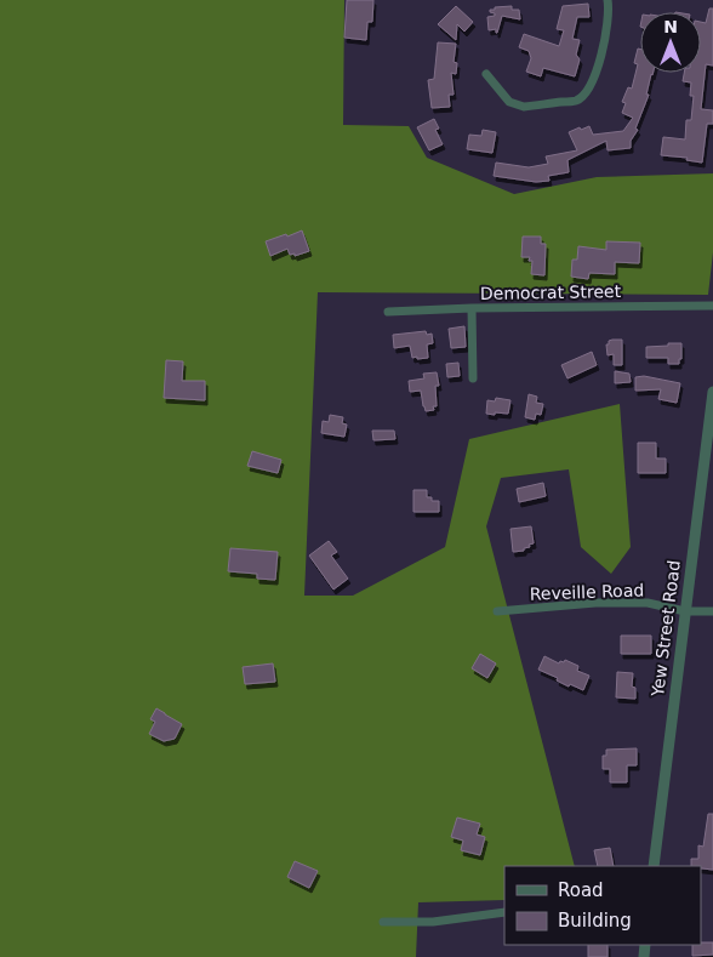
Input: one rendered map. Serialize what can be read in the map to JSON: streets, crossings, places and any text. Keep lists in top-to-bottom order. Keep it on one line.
{"streets":{"street":["Democrat Street","Reveille Road","Yew Street Road"]},"crossings":[["Reveille Road","Yew Street Road"]],"legend":["Road","Building"],"north":"top"}
